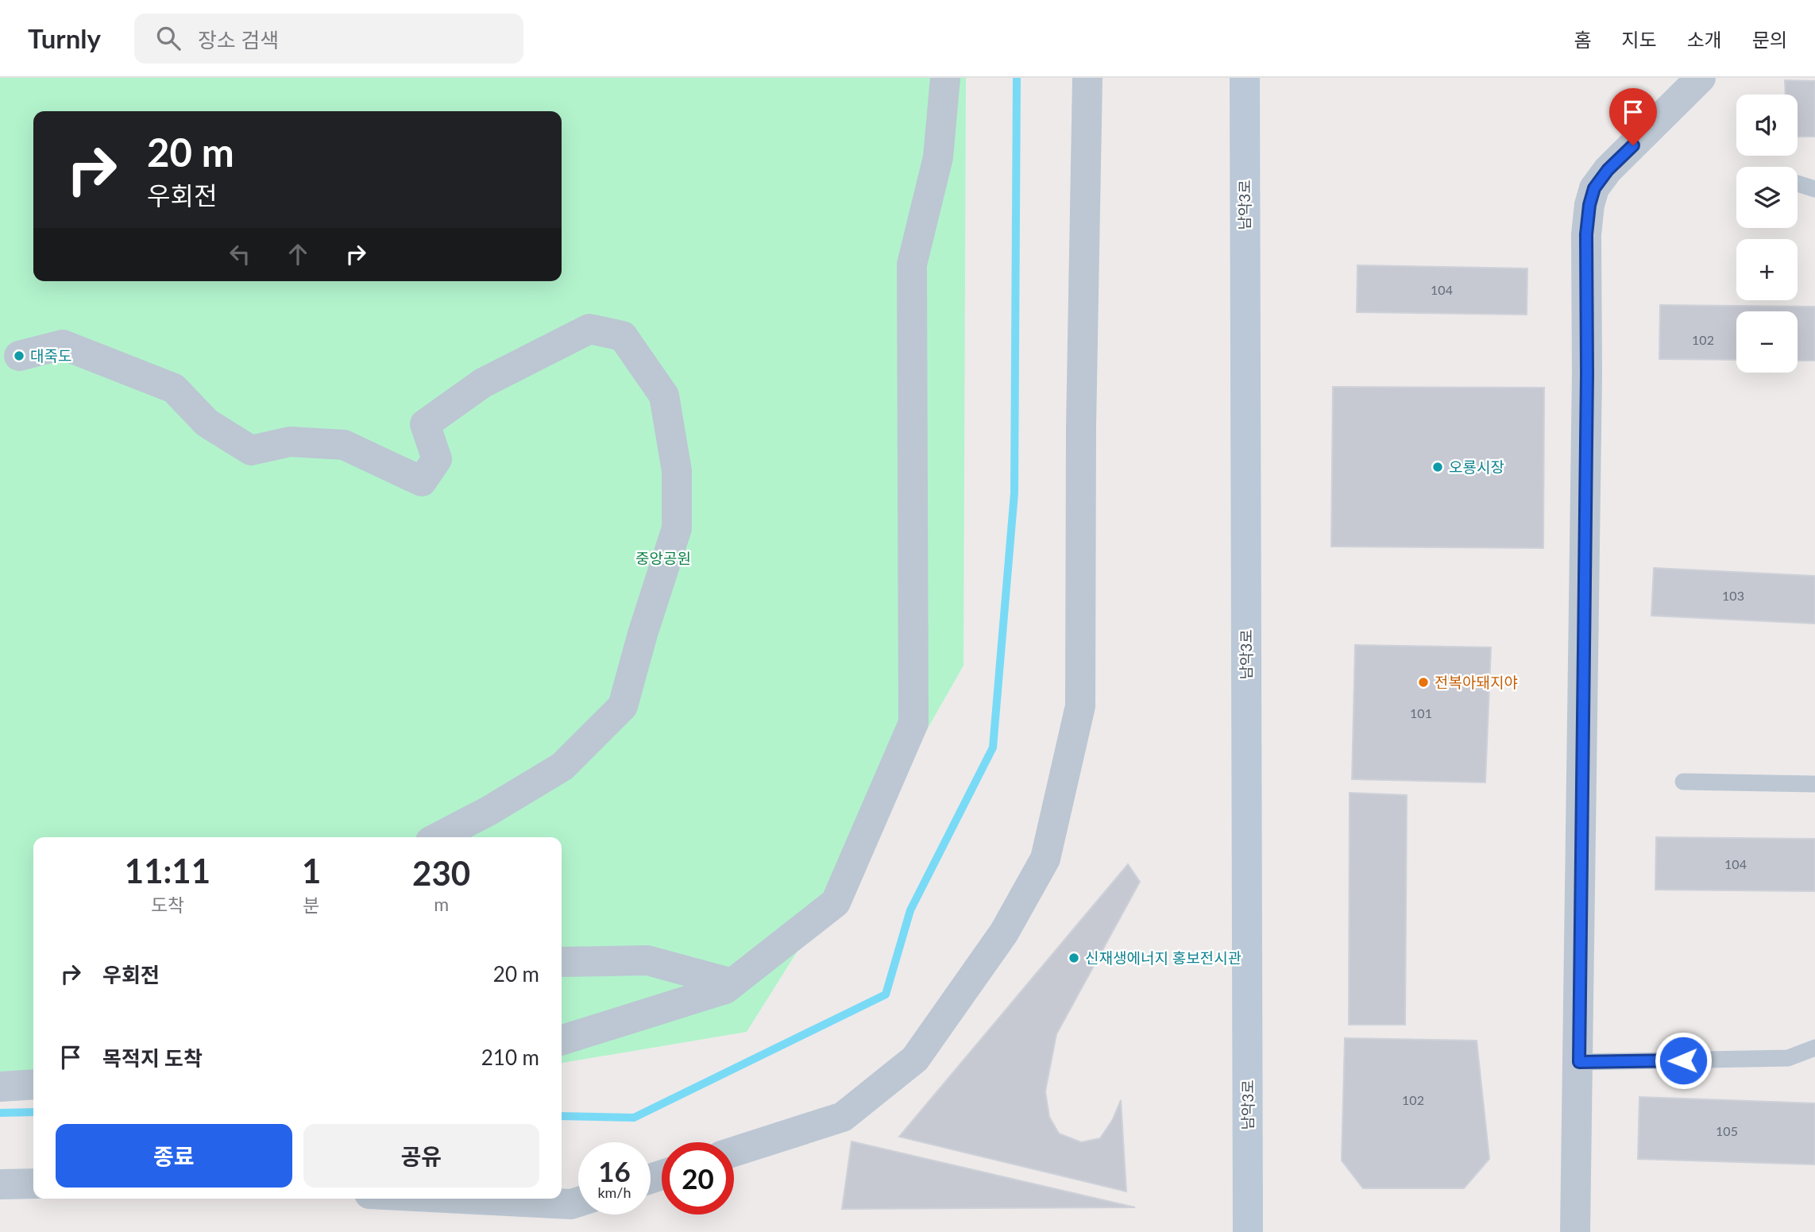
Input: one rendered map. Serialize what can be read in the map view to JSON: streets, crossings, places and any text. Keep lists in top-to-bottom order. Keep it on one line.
{"streets":{"street":["남악3로"]},"parks":["중앙공원"],"places":["대죽도","오룡시장","전복아돼지야","신재생에너지 홍보전시관"],"house_numbers":["104","102","103","101","104","102","105"],"page":{"header":"Turnly","search":"장소 검색","nav":["홈","지도","소개","문의"],"map_buttons":["+","−"],"turn":["20 m","우회전"],"eta":["11:11","도착","1","분","230","m"],"list":[{"name":"우회전","value":"20 m"},{"name":"목적지 도착","value":"210 m"}],"buttons":["종료","공유"],"speed":"16 km/h","limit":"20"}}
